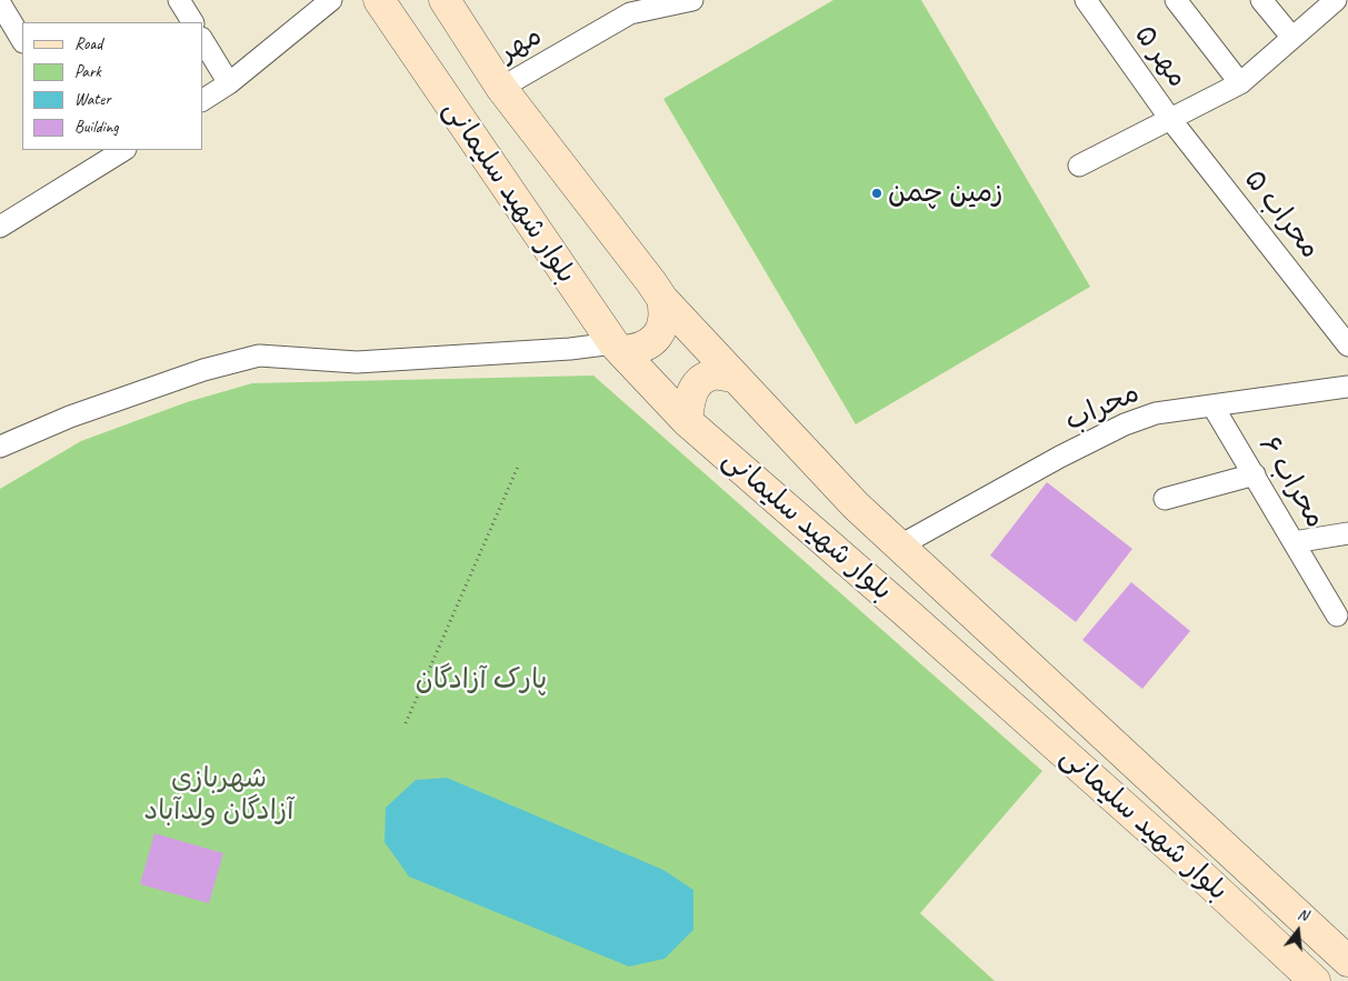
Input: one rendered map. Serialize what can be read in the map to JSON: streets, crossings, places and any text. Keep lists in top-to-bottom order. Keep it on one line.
{"streets":{"main road":["بلوار شهید سلیمانی"],"street":["مهر","مهر ۵","محراب ۵","محراب","محراب ۶"]},"crossings":[["مهر","بلوار شهید سلیمانی"],["مهر ۵","محراب ۵"],["بلوار شهید سلیمانی","محراب"],["محراب","محراب ۶"]],"parks":["پارک آزادگان","شهربازی آزادگان ولدآباد"],"places":["زمین چمن"],"legend":["Road","Park","Water","Building"],"north":"top"}
